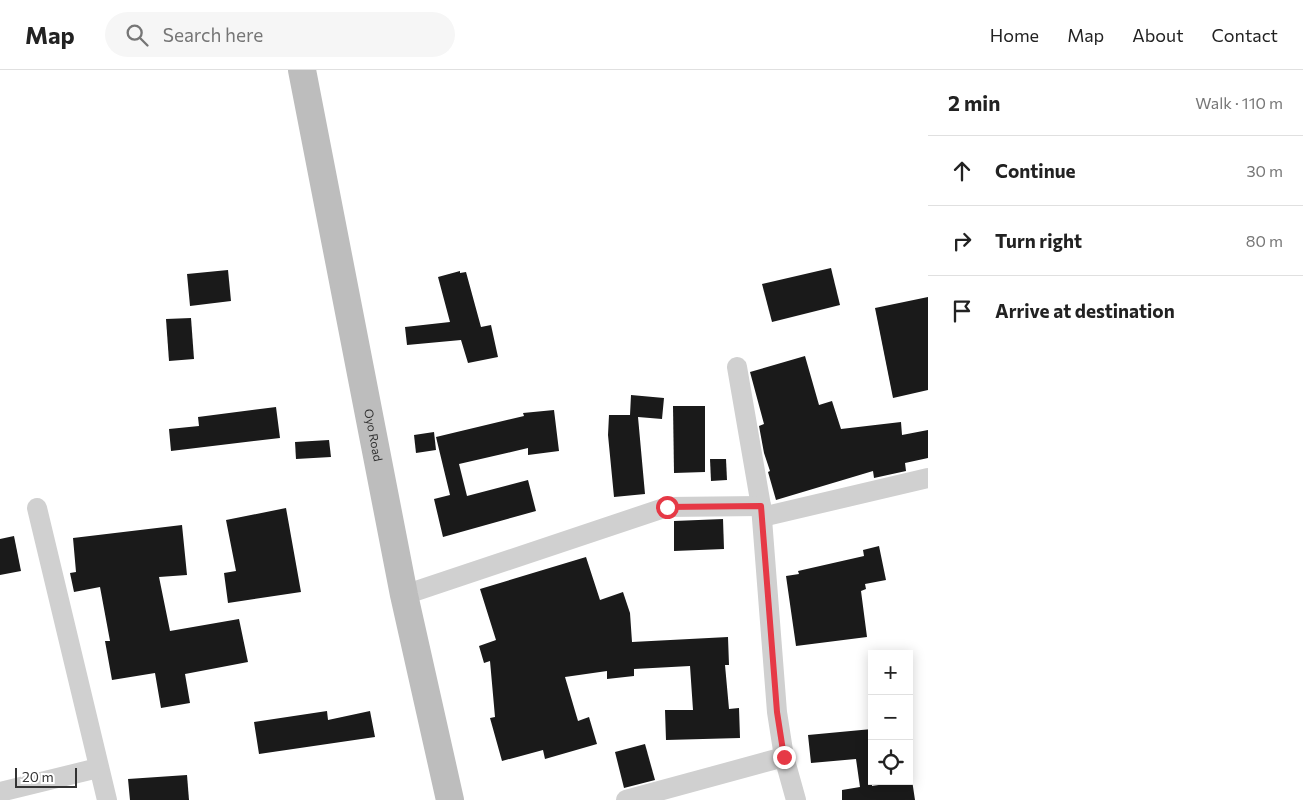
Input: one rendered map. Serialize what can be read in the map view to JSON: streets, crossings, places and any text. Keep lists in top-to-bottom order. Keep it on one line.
{"streets":{"street":["Oyo Road"]},"scale_bar":"20 m","page":{"header":"Map","search":"Search here","nav":["Home","Map","About","Contact"],"heading":["2 min","Walk · 110 m"],"list":[["Continue","30 m"],["Turn right","80 m"],"Arrive at destination"],"map_buttons":["+","−"],"scale":"20 m"}}
